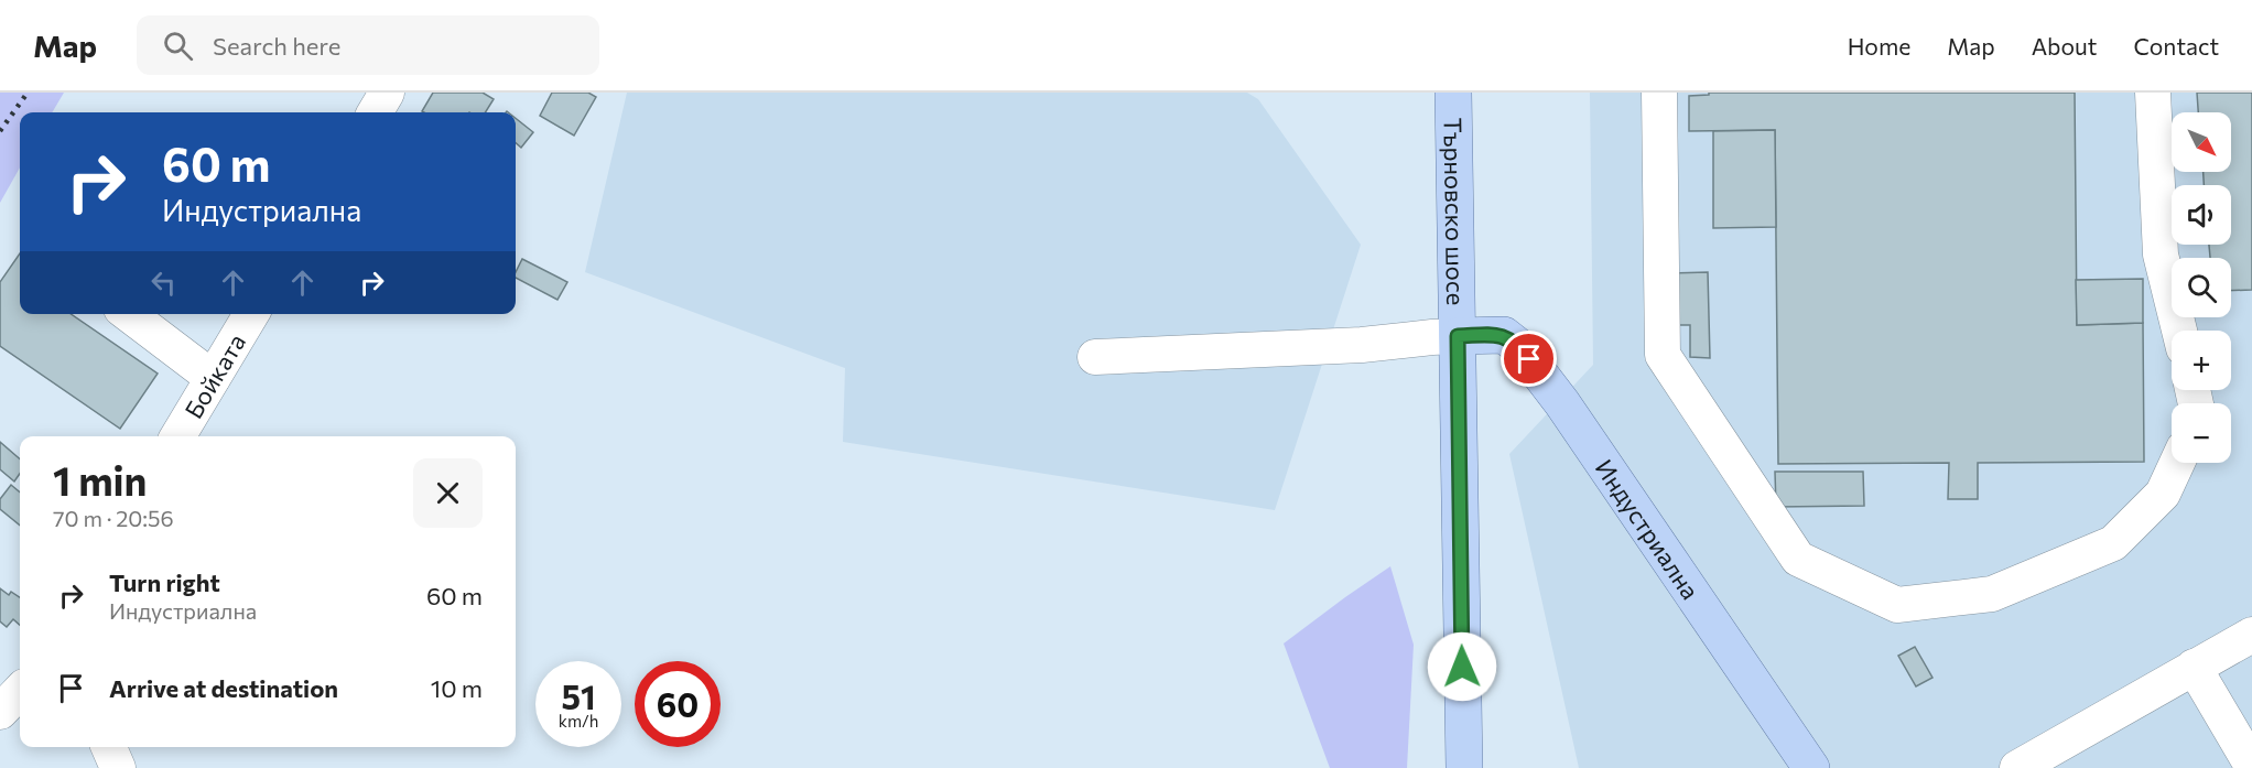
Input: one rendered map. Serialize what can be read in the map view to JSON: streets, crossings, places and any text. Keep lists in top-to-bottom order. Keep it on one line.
{"streets":{"main road":["Търновско шосе","Индустриална"],"street":["Бойката"]},"crossings":[["Търновско шосе","Индустриална"]],"north":"bottom right","page":{"header":"Map","search":"Search here","nav":["Home","Map","About","Contact"],"map_buttons":["+","−"],"turn":["60 m","Индустриална"],"heading":["1 min","70 m · 20:56"],"list":[{"name":"Turn right","note":"Индустриална","value":"60 m"},{"name":"Arrive at destination","value":"10 m"}],"speed":"51 km/h","limit":"60"}}
